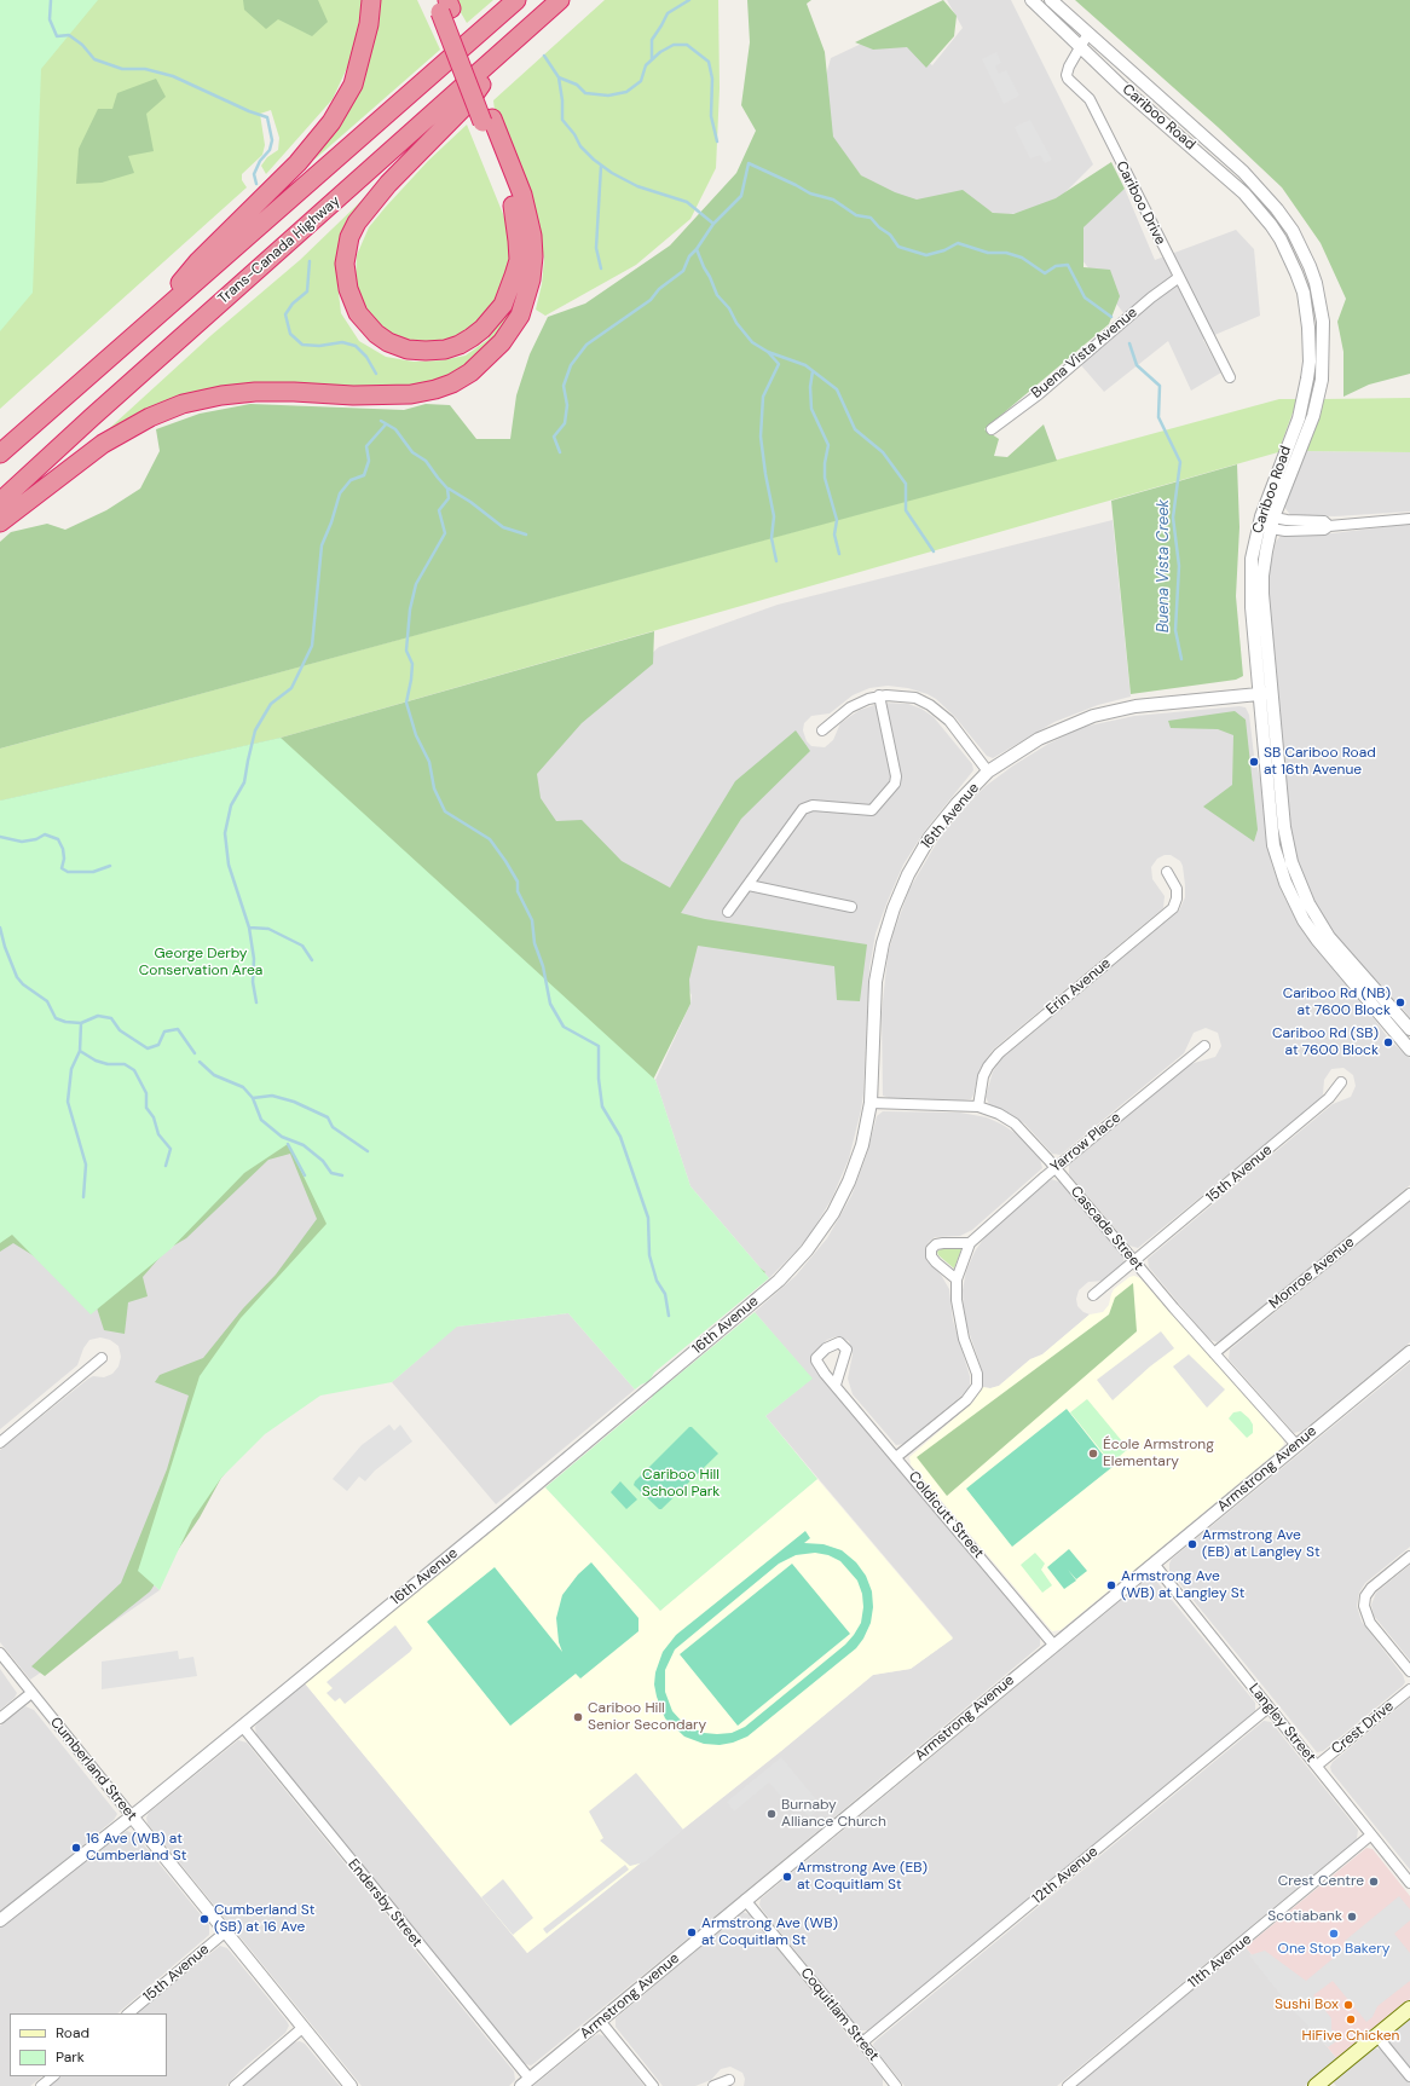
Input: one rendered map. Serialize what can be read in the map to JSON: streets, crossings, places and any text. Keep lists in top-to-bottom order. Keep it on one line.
{"streets":{"highway":["Trans-Canada Highway"],"street":["Cariboo Road","Cariboo Drive","Buena Vista Avenue","16th Avenue","Erin Avenue","Yarrow Place","15th Avenue","Cascade Street","Monroe Avenue","Armstrong Avenue","Coldicutt Street","Langley Street","Crest Drive","Cumberland Street","12th Avenue","Endersby Street","11th Avenue","Coquitlam Street"]},"crossings":[["Cariboo Road","Cariboo Drive"],["Cariboo Road","16th Avenue"],["Cariboo Drive","Buena Vista Avenue"],["16th Avenue","Cascade Street"],["16th Avenue","Cumberland Street"],["16th Avenue","Endersby Street"],["Erin Avenue","Cascade Street"],["Yarrow Place","Cascade Street"],["Yarrow Place","Coldicutt Street"],["15th Avenue","Cascade Street"],["15th Avenue","Cumberland Street"],["Cascade Street","Monroe Avenue"],["Cascade Street","Armstrong Avenue"],["Armstrong Avenue","Coldicutt Street"],["Armstrong Avenue","Langley Street"],["Armstrong Avenue","Endersby Street"],["Armstrong Avenue","Coquitlam Street"],["Langley Street","Crest Drive"],["Langley Street","12th Avenue"],["Langley Street","11th Avenue"],["12th Avenue","Coquitlam Street"]],"water":["Buena Vista Creek"],"parks":["George Derby Conservation Area","Cariboo Hill School Park"],"places":["SB Cariboo Road at 16th Avenue","Cariboo Rd (NB) at 7600 Block","Cariboo Rd (SB) at 7600 Block","École Armstrong Elementary","Armstrong Ave (EB) at Langley St","Armstrong Ave (WB) at Langley St","Cariboo Hill Senior Secondary","Burnaby Alliance Church","16 Ave (WB) at Cumberland St","Armstrong Ave (EB) at Coquitlam St","Crest Centre","Scotiabank","Cumberland St (SB) at 16 Ave","Armstrong Ave (WB) at Coquitlam St","One Stop Bakery","Sushi Box","HiFive Chicken"],"legend":["Road","Park"]}
